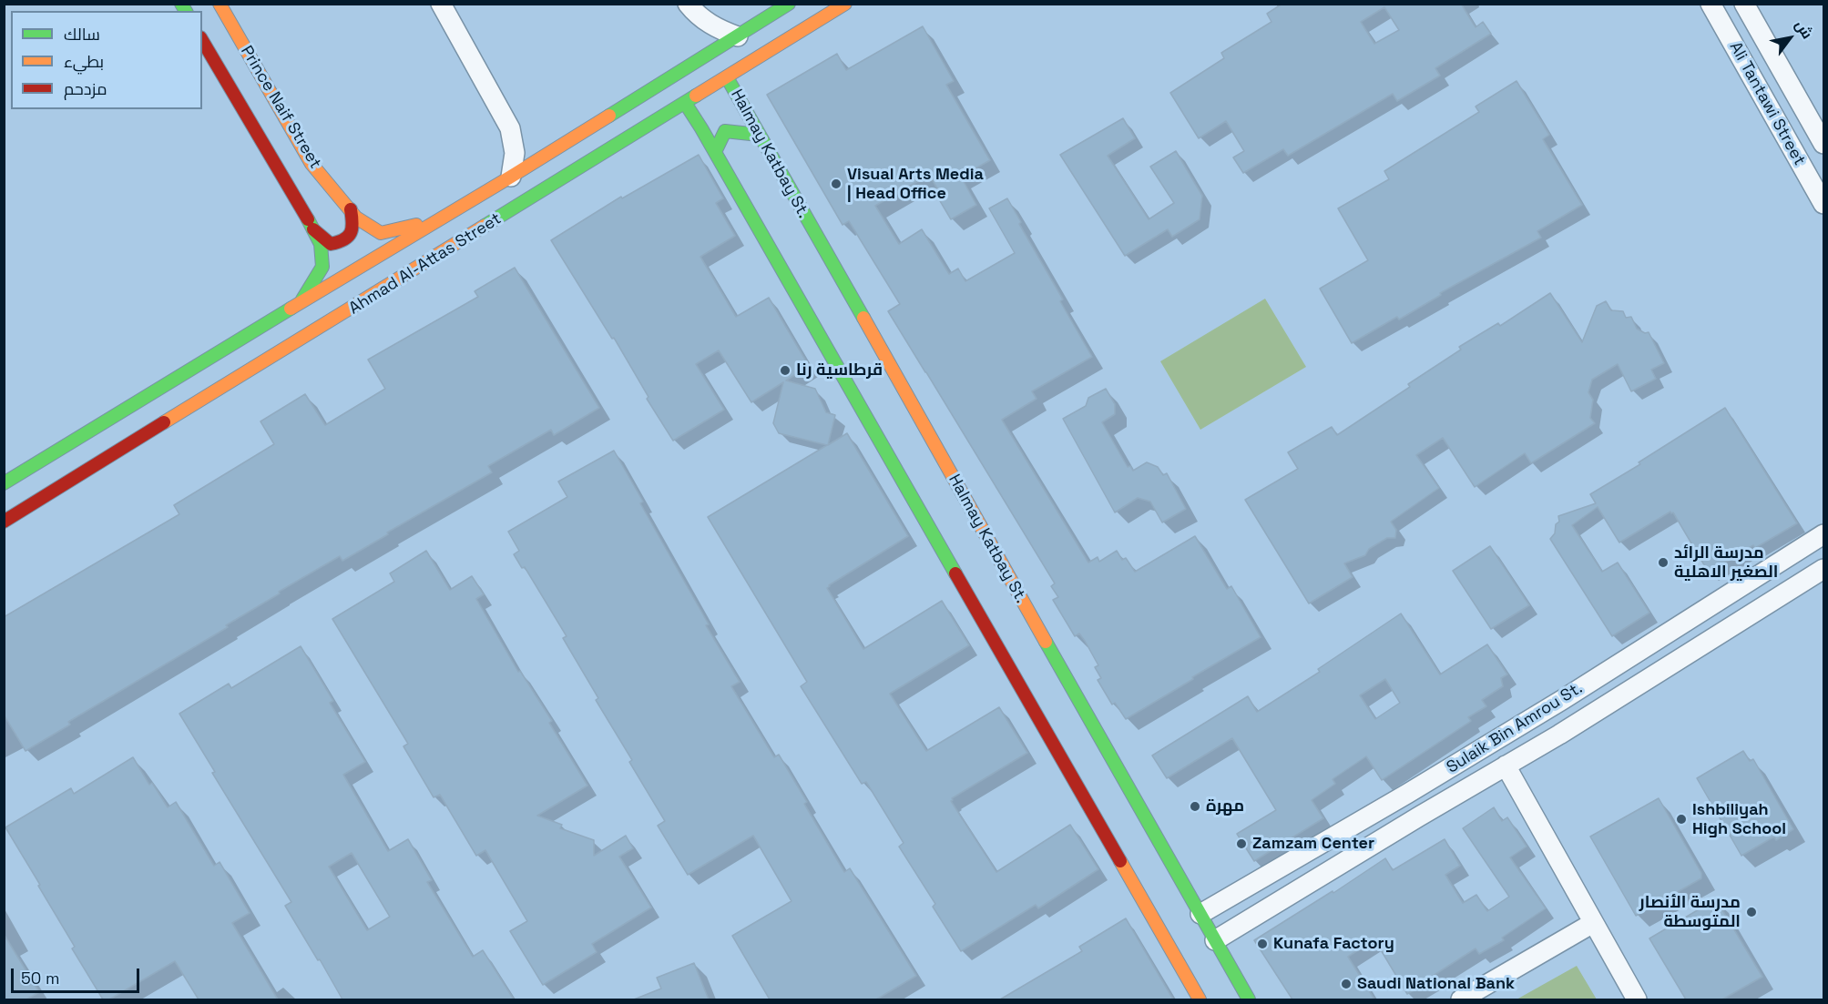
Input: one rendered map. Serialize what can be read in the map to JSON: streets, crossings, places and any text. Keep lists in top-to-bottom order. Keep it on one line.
{"streets":{"street":["Ali Tantawi Street","Prince Naif Street","Halmay Katbay St.","Ahmad Al-Attas Street","Sulaik Bin Amrou St."]},"crossings":[["Prince Naif Street","Ahmad Al-Attas Street"],["Halmay Katbay St.","Ahmad Al-Attas Street"],["Halmay Katbay St.","Sulaik Bin Amrou St."]],"places":["Visual Arts Media | Head Office","قرطاسية رنا","مدرسة الرائد الصغير الاهلية","مهرة","Ishbiliyah High School","Zamzam Center","مدرسة الأنصار المتوسطة","Kunafa Factory","Saudi National Bank"],"legend":["سالك","بطيء","مزدحم"],"scale_bar":"50 m","north":"top right"}
